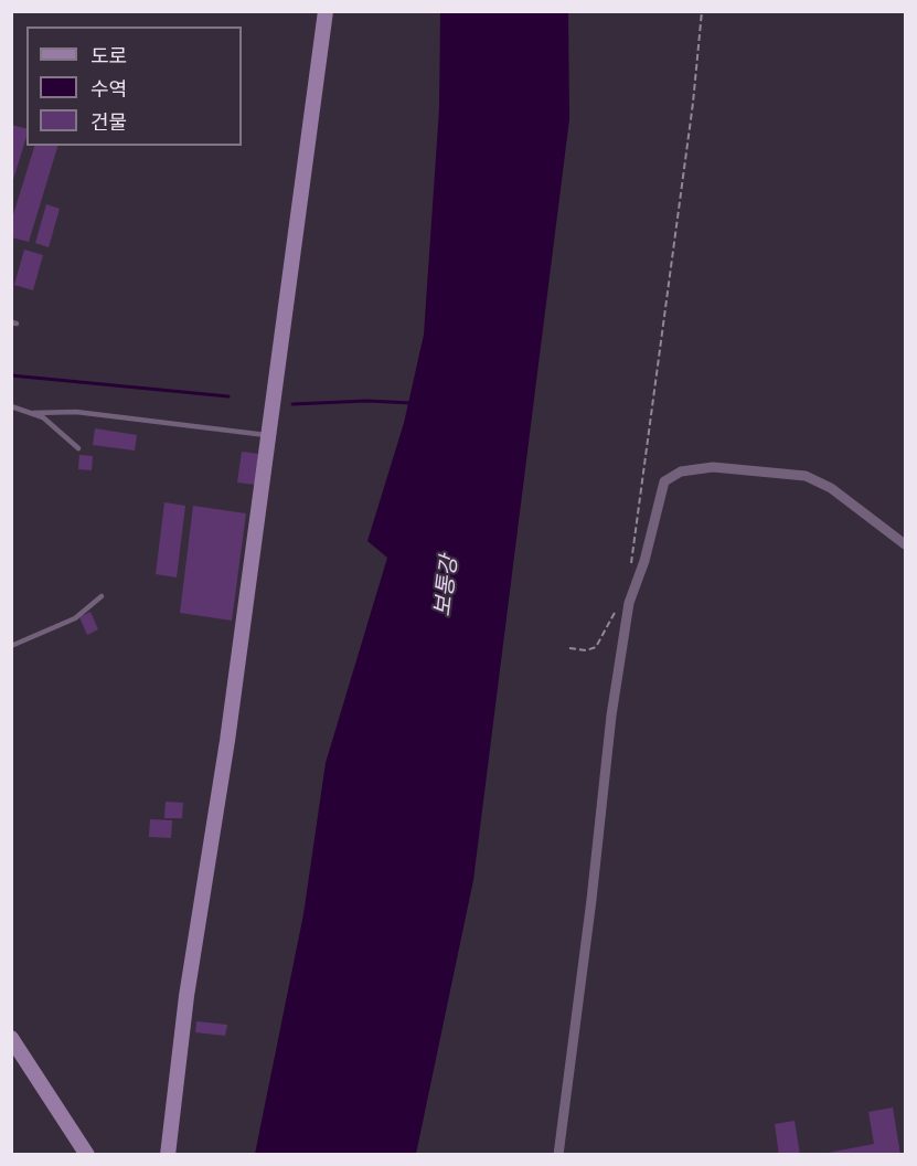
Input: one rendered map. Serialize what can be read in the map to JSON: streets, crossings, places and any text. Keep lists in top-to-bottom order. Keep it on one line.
{"water":["보통강"],"legend":["도로","수역","건물"]}
